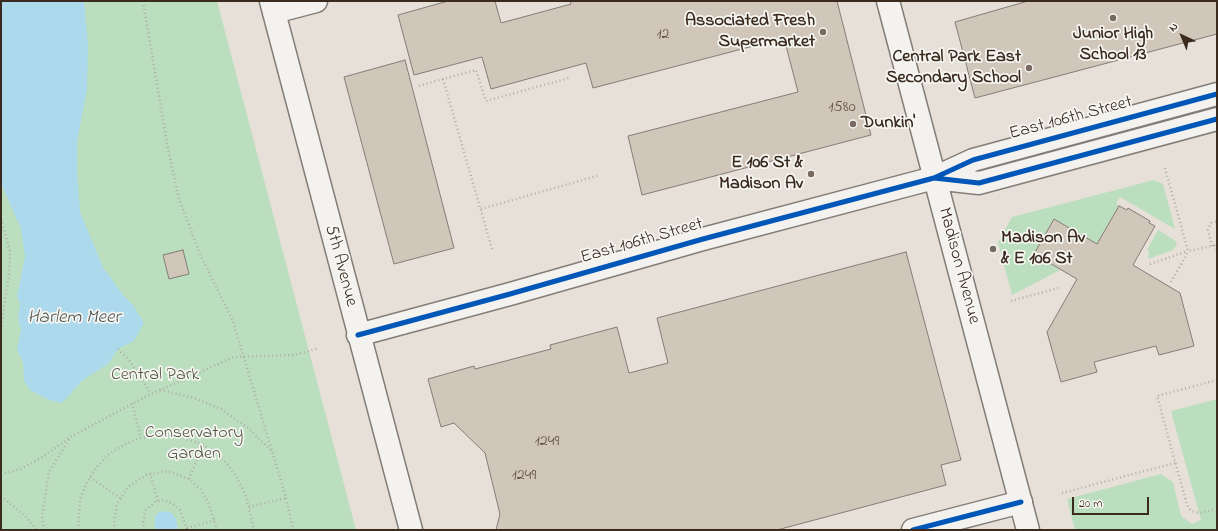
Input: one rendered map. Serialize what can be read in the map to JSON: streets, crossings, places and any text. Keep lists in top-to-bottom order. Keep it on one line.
{"streets":{"main road":["East 106th Street","5th Avenue","Madison Avenue"]},"crossings":[["East 106th Street","5th Avenue"],["East 106th Street","Madison Avenue"]],"water":["Harlem Meer"],"parks":["Central Park","Conservatory Garden"],"places":["Junior High School 13","Associated Fresh Supermarket","Central Park East Secondary School","Dunkin'","E 106 St & Madison Av","Madison Av & E 106 St"],"house_numbers":["12","1580","1249","1249"],"scale_bar":"20 m","north":"top left"}
